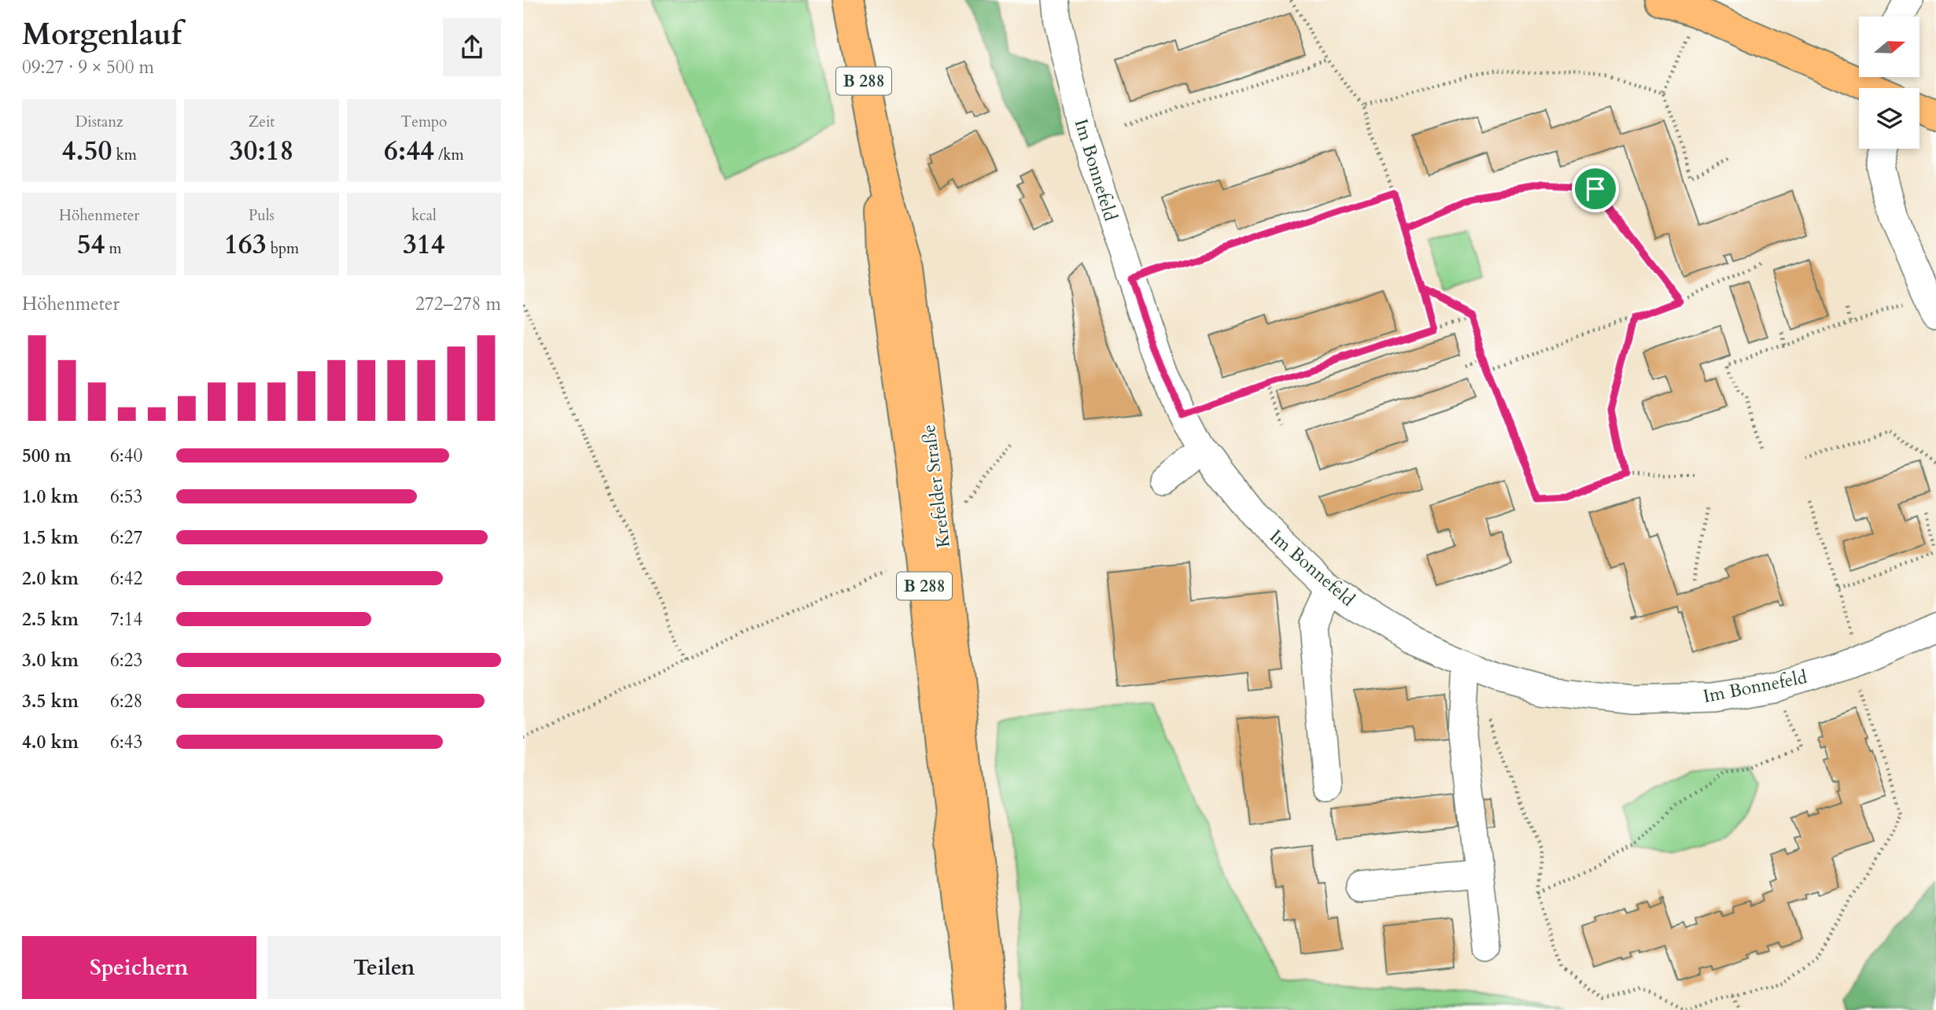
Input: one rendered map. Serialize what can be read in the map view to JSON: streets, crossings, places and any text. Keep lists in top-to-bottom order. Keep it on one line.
{"streets":{"main road":["B 288","Krefelder Straße"],"street":["Im Bonnefeld"]},"north":"right","page":{"heading":["Morgenlauf","09:27 · 9 × 500 m"],"stats":[["Distanz","4.50 km"],["Zeit","30:18"],["Tempo","6:44 /km"],["Höhenmeter","54 m"],["Puls","163 bpm"],["kcal","314"]],"chart":["Höhenmeter","272–278 m"],"list":[{"name":"500 m","note":"6:40"},{"name":"1.0 km","note":"6:53"},{"name":"1.5 km","note":"6:27"},{"name":"2.0 km","note":"6:42"},{"name":"2.5 km","note":"7:14"},{"name":"3.0 km","note":"6:23"},{"name":"3.5 km","note":"6:28"},{"name":"4.0 km","note":"6:43"}],"buttons":["Speichern","Teilen"]}}
